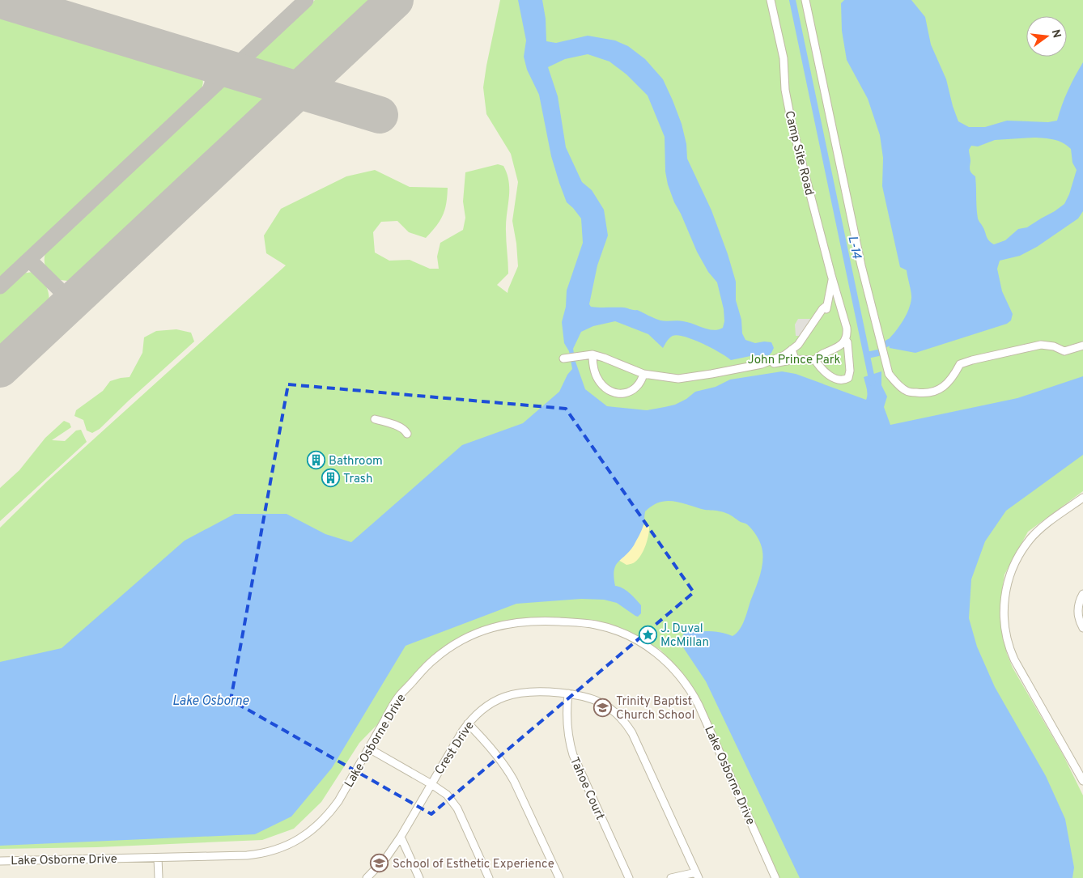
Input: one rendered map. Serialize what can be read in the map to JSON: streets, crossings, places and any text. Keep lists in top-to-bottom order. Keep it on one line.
{"streets":{"street":["Camp Site Road","Lake Osborne Drive","Crest Drive","Tahoe Court"]},"crossings":[["Crest Drive","Tahoe Court"]],"water":["L-14","Lake Osborne"],"parks":["John Prince Park"],"places":{"building":["Bathroom","Trash"],"place":["J. Duval McMillan"],"school or university":["Trinity Baptist Church School","School of Esthetic Experience"]},"north":"right"}
